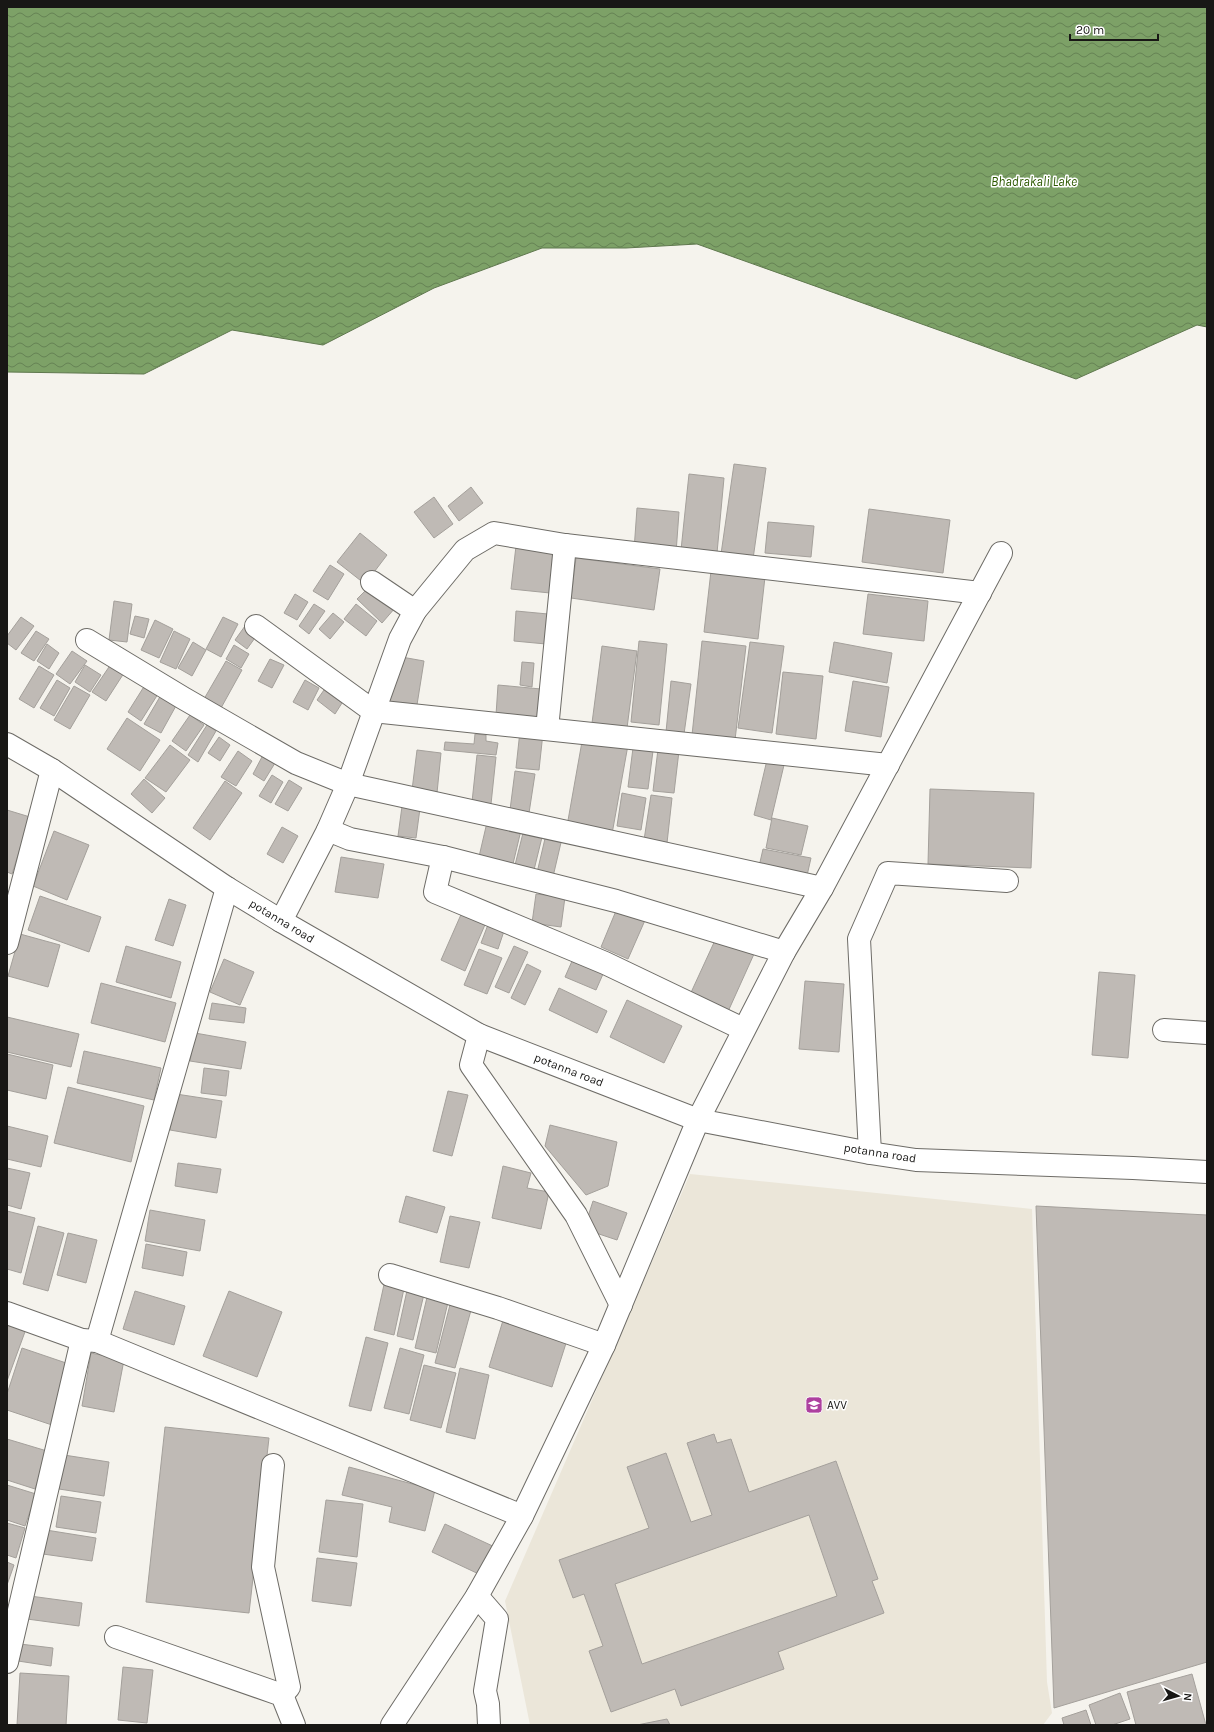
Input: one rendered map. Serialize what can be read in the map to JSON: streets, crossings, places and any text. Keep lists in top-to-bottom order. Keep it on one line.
{"streets":{"street":["potanna road"]},"water":["Bhadrakali Lake"],"places":{"school or university":["AVV"]},"scale_bar":"20 m","north":"right"}
